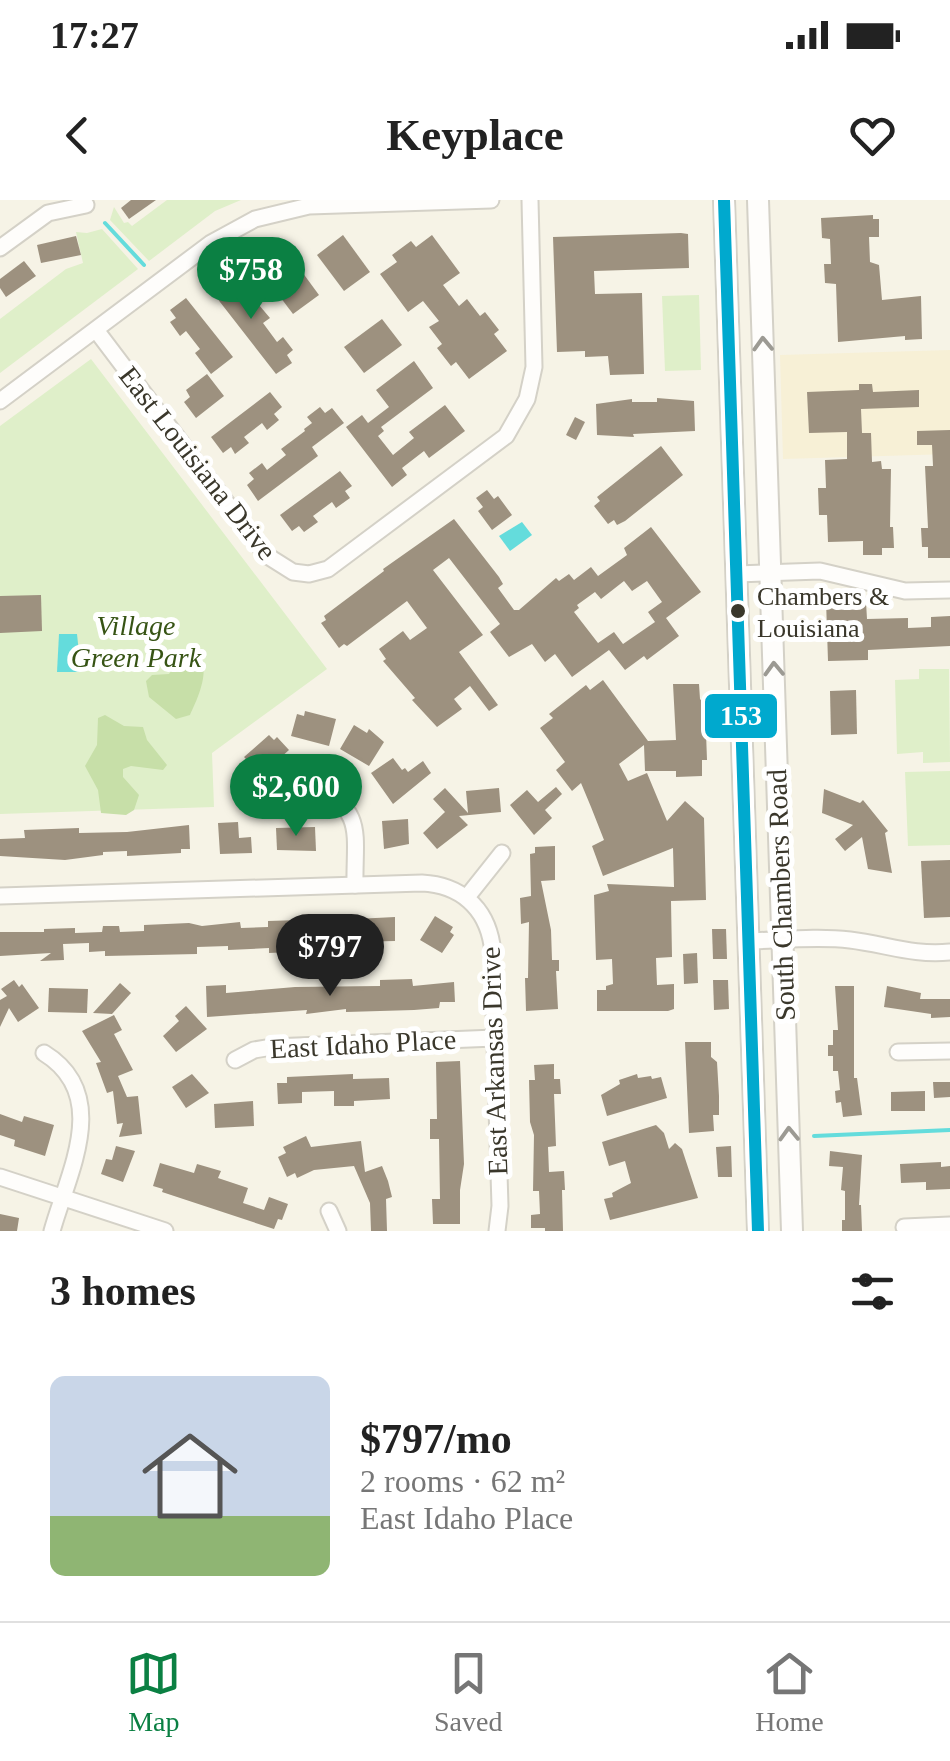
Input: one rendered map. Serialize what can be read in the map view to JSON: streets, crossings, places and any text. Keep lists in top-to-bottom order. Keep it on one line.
{"streets":{"main road":["South Chambers Road"],"street":["East Louisiana Drive","East Idaho Place","East Arkansas Drive"]},"crossings":[["East Idaho Place","East Arkansas Drive"]],"parks":["Village Green Park"],"places":["Chambers & Louisiana"],"lines":["transit line 153"],"page":{"status":"17:27","header":"Keyplace","price":["$758","$2,600","$797"],"heading":"3 homes","list":[{"name":"$797/mo","note":"2 rooms · 62 m² · East Idaho Place"}],"tabs":["Map","Saved","Home"]}}
